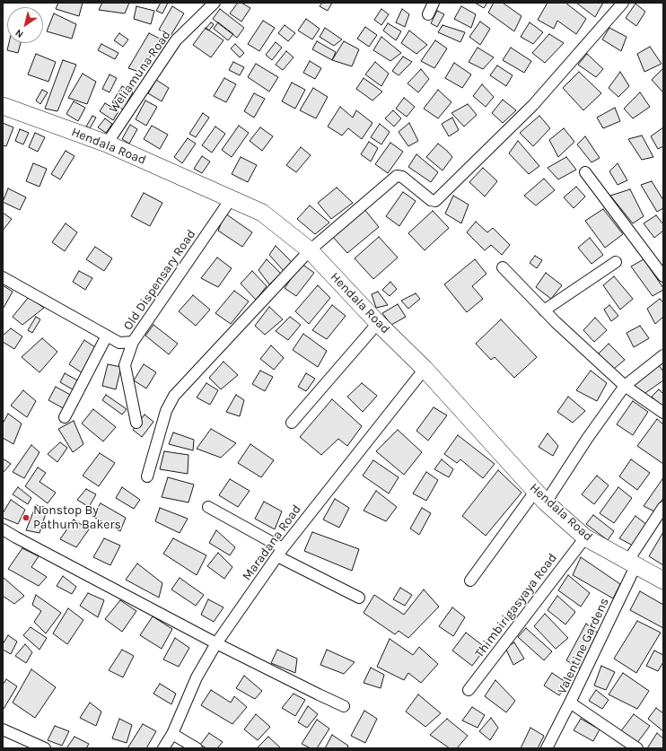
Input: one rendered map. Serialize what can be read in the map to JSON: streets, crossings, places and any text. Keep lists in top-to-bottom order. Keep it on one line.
{"streets":{"main road":["Hendala Road"],"street":["Weliamuna Road","Old Dispensary Road","Maradana Road","Thimbirigasyaya Road","Valentine Gardens"]},"crossings":[["Weliamuna Road","Hendala Road"],["Hendala Road","Old Dispensary Road"],["Hendala Road","Maradana Road"],["Hendala Road","Thimbirigasyaya Road"],["Hendala Road","Valentine Gardens"]],"places":["Nonstop By Pathum Bakers"],"north":"bottom left"}
